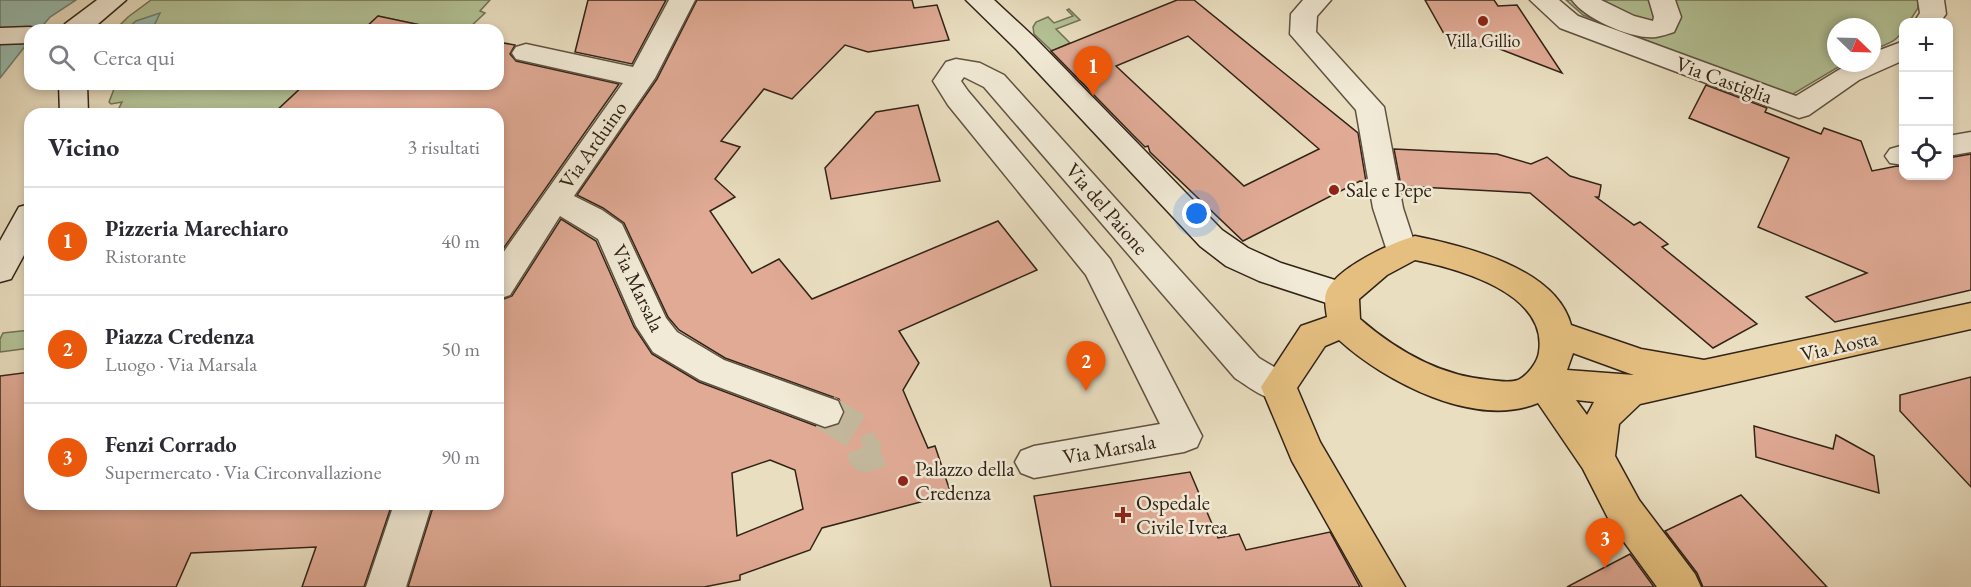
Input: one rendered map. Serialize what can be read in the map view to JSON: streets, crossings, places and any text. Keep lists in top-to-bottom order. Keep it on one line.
{"streets":{"main road":["Via Aosta"],"street":["Via Castiglia","Via Arduino","Via del Paione","Via Marsala"]},"crossings":[["Via Arduino","Via Marsala"],["Via del Paione","Via Marsala"]],"places":{"other":["Villa Gillio","Sale e Pepe","Palazzo della Credenza"],"health":["Ospedale Civile Ivrea"]},"north":"bottom right","page":{"map_buttons":["+","−"],"search":"Cerca qui","pins":["1","2","3"],"heading":["Vicino","3 risultati"],"list":[{"mark":"1","name":"Pizzeria Marechiaro","note":"Ristorante","value":"40 m"},{"mark":"2","name":"Piazza Credenza","note":"Luogo · Via Marsala","value":"50 m"},{"mark":"3","name":"Fenzi Corrado","note":"Supermercato · Via Circonvallazione","value":"90 m"}]}}
